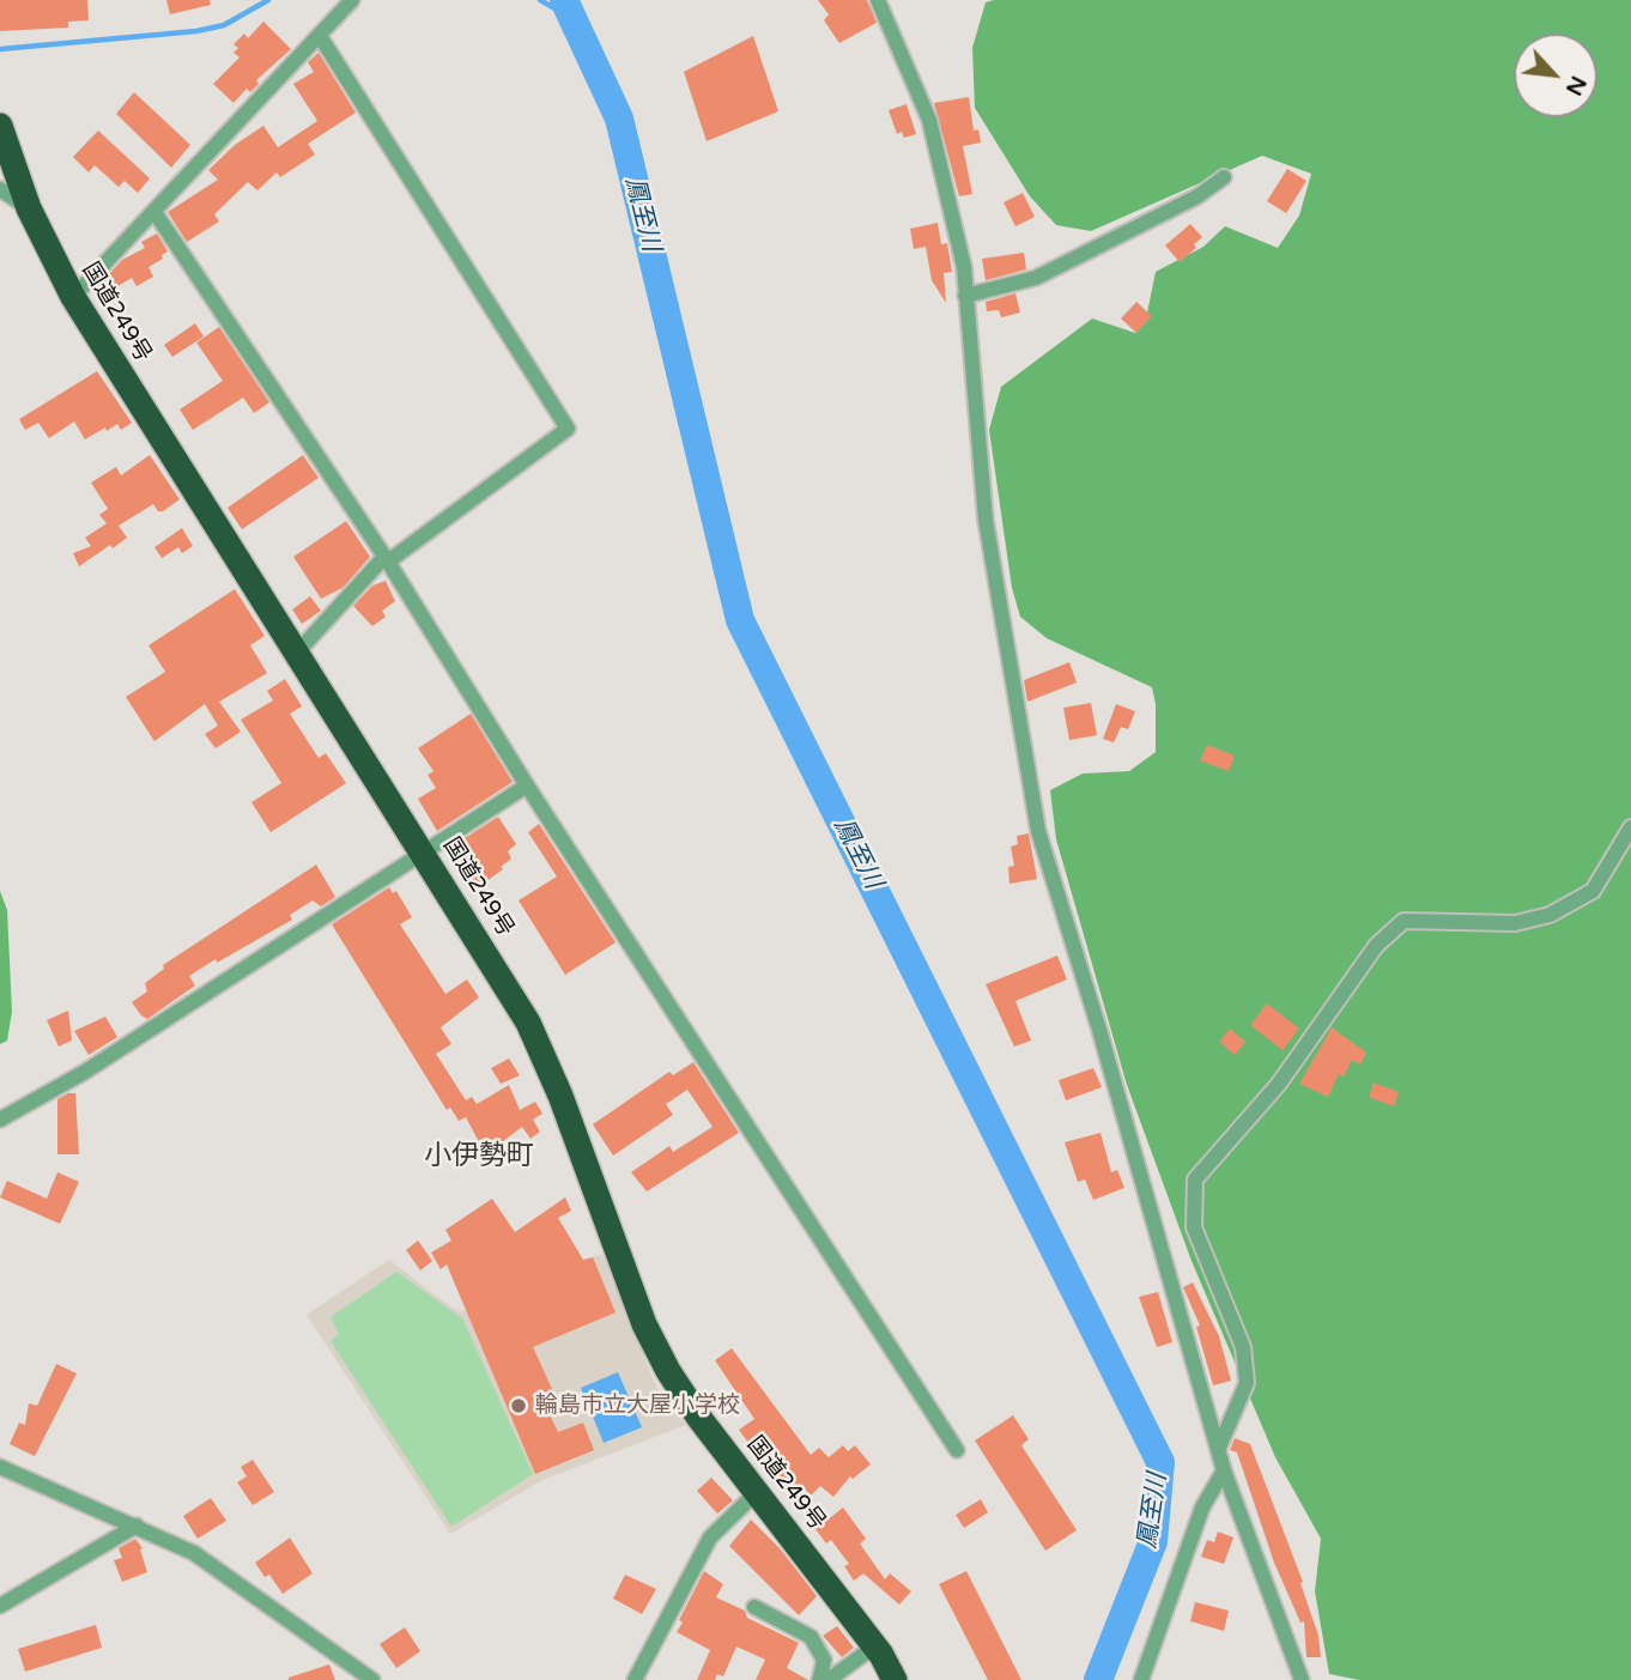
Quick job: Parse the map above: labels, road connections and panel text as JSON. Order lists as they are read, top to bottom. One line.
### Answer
{"streets":{"highway":["国道249号"]},"districts":["小伊勢町"],"water":["鳳至川"],"places":["輪島市立大屋小学校"],"north":"bottom right"}
